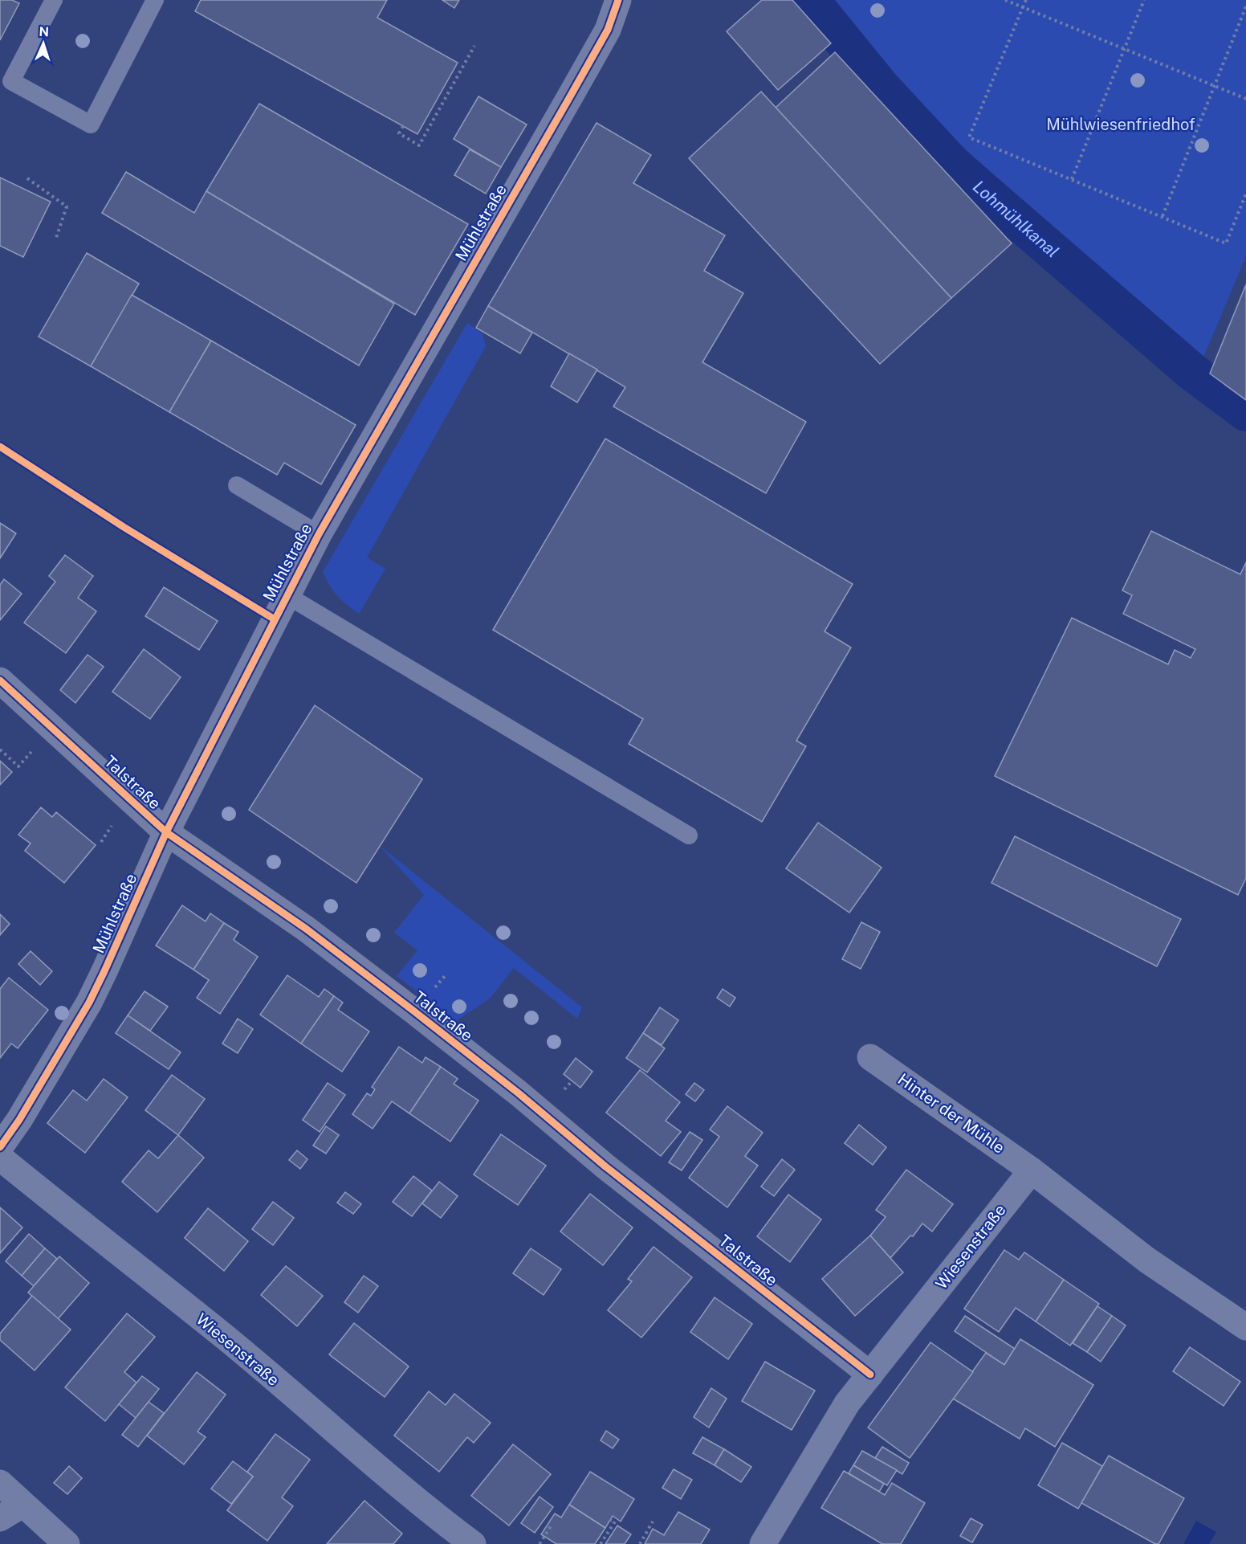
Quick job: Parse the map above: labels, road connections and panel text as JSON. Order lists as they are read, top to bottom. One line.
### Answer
{"streets":{"street":["Mühlstraße","Talstraße","Hinter der Mühle","Wiesenstraße"]},"crossings":[["Mühlstraße","Talstraße"],["Talstraße","Wiesenstraße"],["Hinter der Mühle","Wiesenstraße"]],"water":["Lohmühlkanal"],"parks":["Mühlwiesenfriedhof"],"north":"top"}
